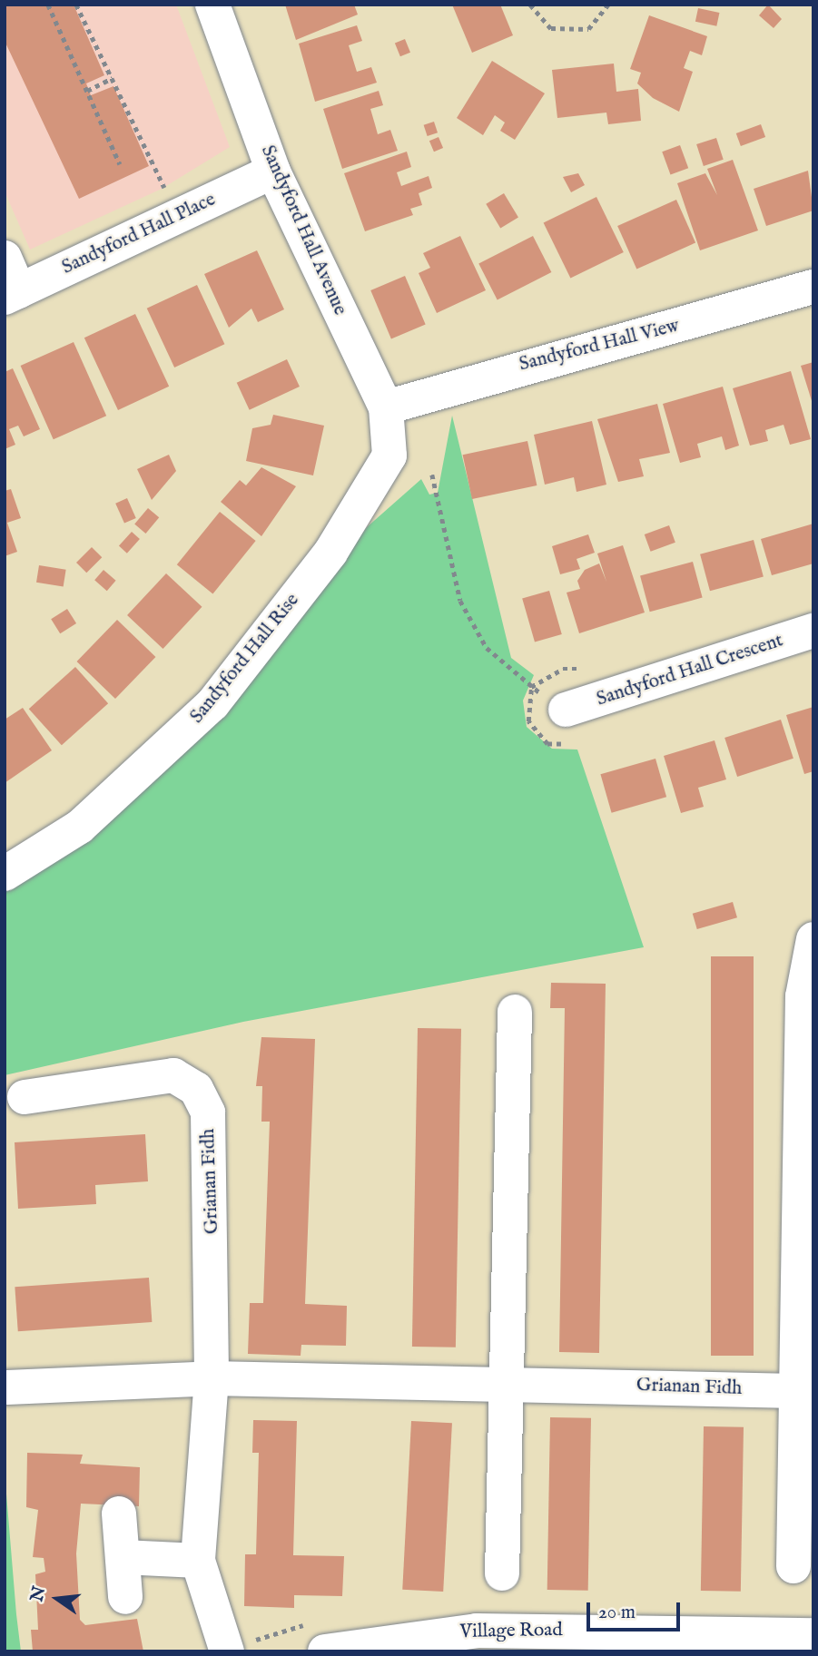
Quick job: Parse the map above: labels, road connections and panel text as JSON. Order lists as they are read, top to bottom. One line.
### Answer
{"streets":{"street":["Sandyford Hall Avenue","Sandyford Hall Place","Sandyford Hall View","Sandyford Hall Rise","Sandyford Hall Crescent","Grianan Fidh","Village Road"]},"crossings":[["Sandyford Hall Avenue","Sandyford Hall Place"],["Sandyford Hall Avenue","Sandyford Hall View"],["Sandyford Hall Avenue","Sandyford Hall Rise"]],"scale_bar":"20 m","north":"left"}
